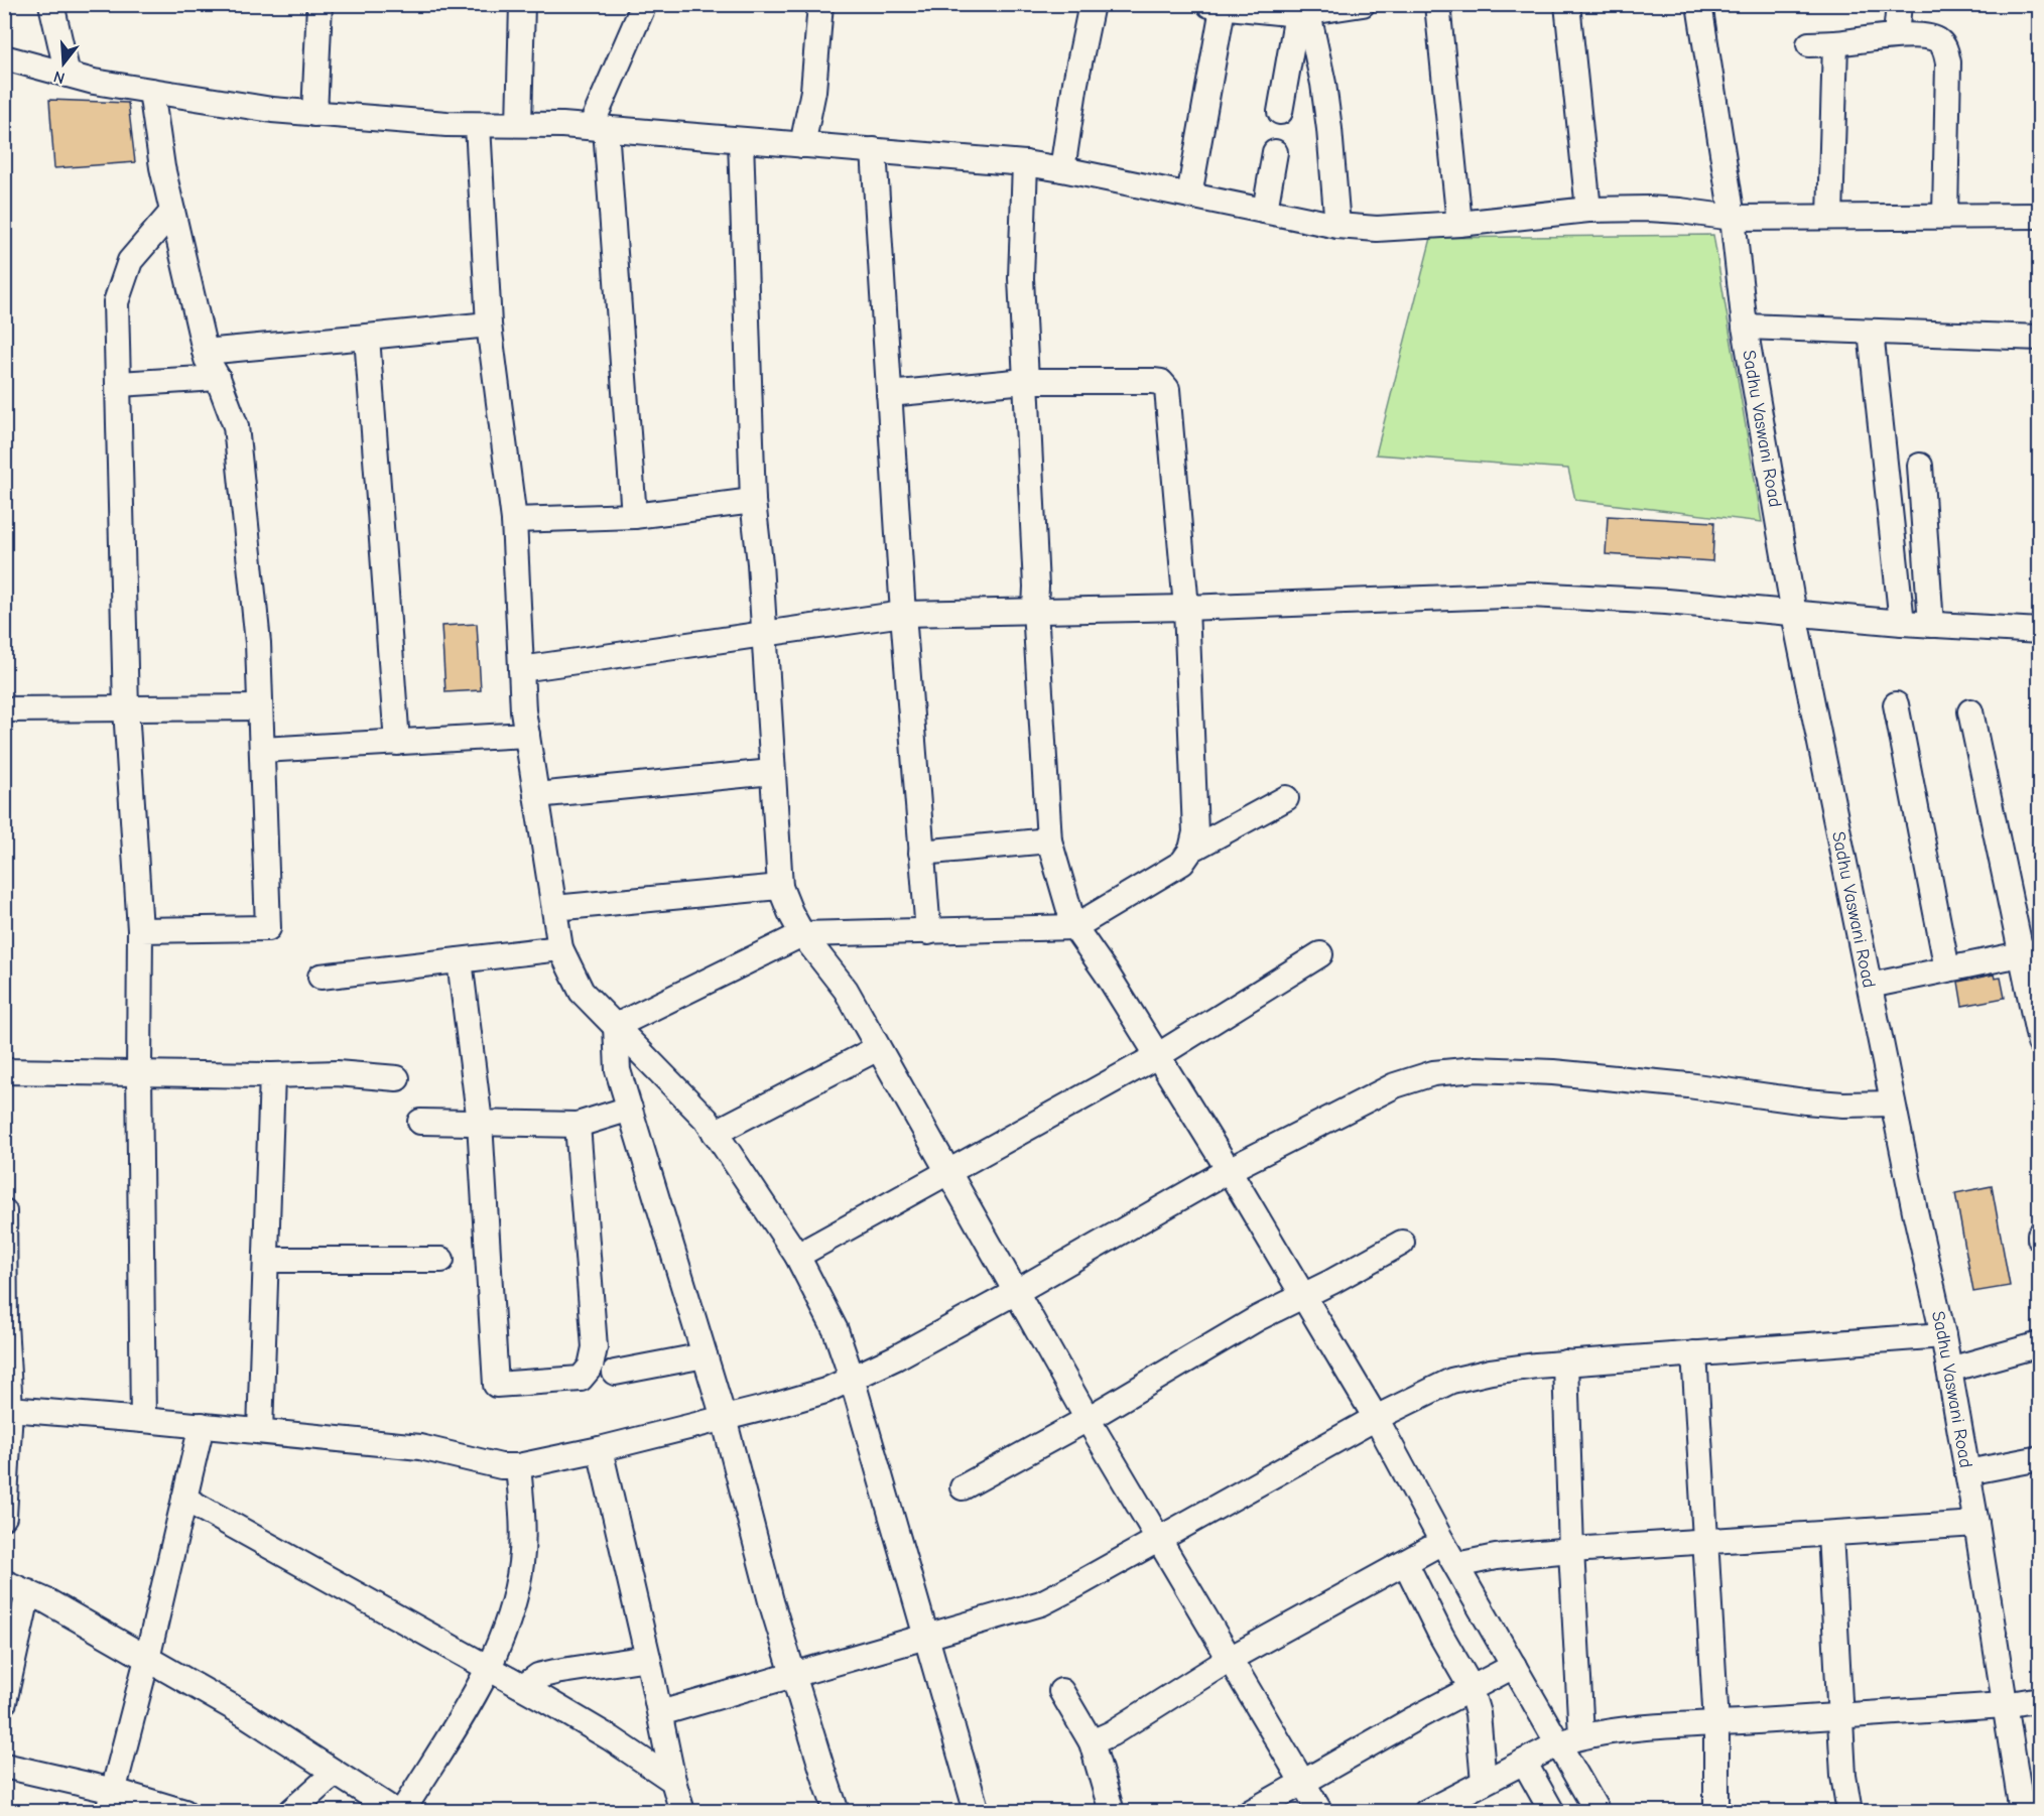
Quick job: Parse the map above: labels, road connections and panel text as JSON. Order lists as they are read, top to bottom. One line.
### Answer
{"streets":{"street":["Sadhu Vaswani Road"]},"north":"bottom"}
